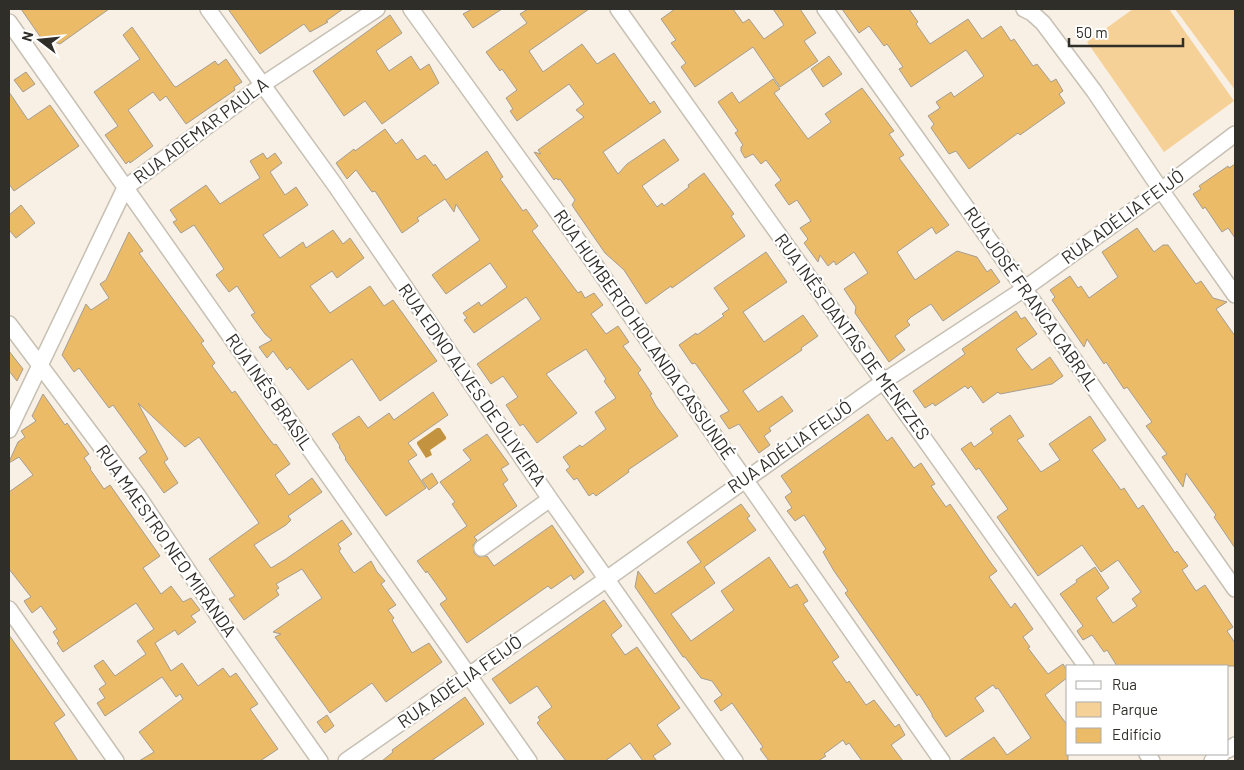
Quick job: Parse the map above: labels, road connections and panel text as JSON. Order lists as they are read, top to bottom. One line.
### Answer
{"streets":{"street":["RUA ADEMAR PAULA","RUA ADÉLIA FEIJÓ","RUA JOSÉ FRANCA CABRAL","RUA HUMBERTO HOLANDA CASSUNDÉ","RUA INÊS DANTAS DE MENEZES","RUA EDNO ALVES DE OLIVEIRA","RUA INÊS BRASIL","RUA MAESTRO NEO MIRANDA"]},"crossings":[["RUA ADEMAR PAULA","RUA EDNO ALVES DE OLIVEIRA"],["RUA ADEMAR PAULA","RUA INÊS BRASIL"],["RUA ADEMAR PAULA","RUA MAESTRO NEO MIRANDA"],["RUA ADÉLIA FEIJÓ","RUA JOSÉ FRANCA CABRAL"],["RUA ADÉLIA FEIJÓ","RUA HUMBERTO HOLANDA CASSUNDÉ"],["RUA ADÉLIA FEIJÓ","RUA INÊS DANTAS DE MENEZES"],["RUA ADÉLIA FEIJÓ","RUA EDNO ALVES DE OLIVEIRA"],["RUA ADÉLIA FEIJÓ","RUA INÊS BRASIL"]],"legend":["Rua","Parque","Edifício"],"scale_bar":"50 m","north":"left"}
